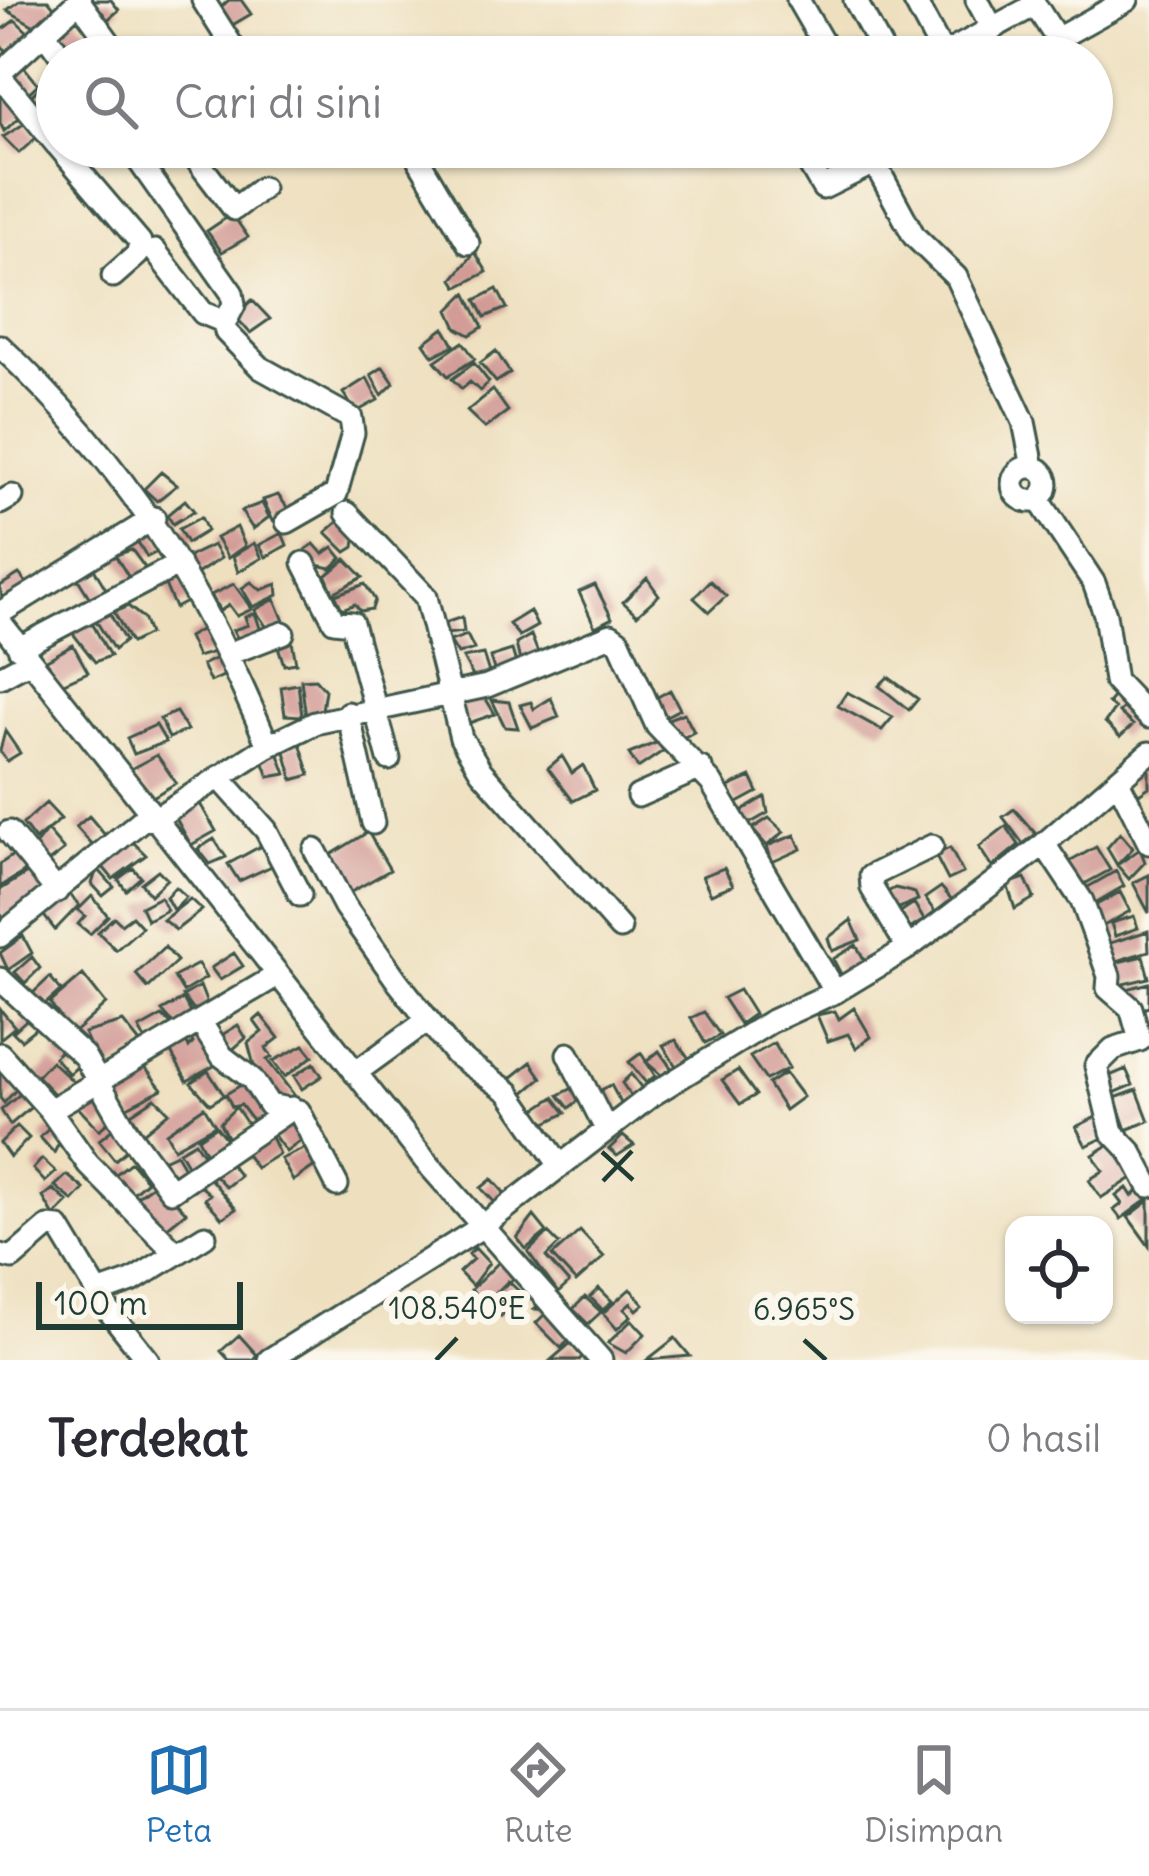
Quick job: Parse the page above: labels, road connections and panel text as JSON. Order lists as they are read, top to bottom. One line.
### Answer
{"scale_bar":"100 m","page":{"search":"Cari di sini","scale":"100 m","heading":["Terdekat","0 hasil"],"nav":["Peta","Rute","Disimpan"]},"coordinates":["108.540°E","6.965°S"]}
